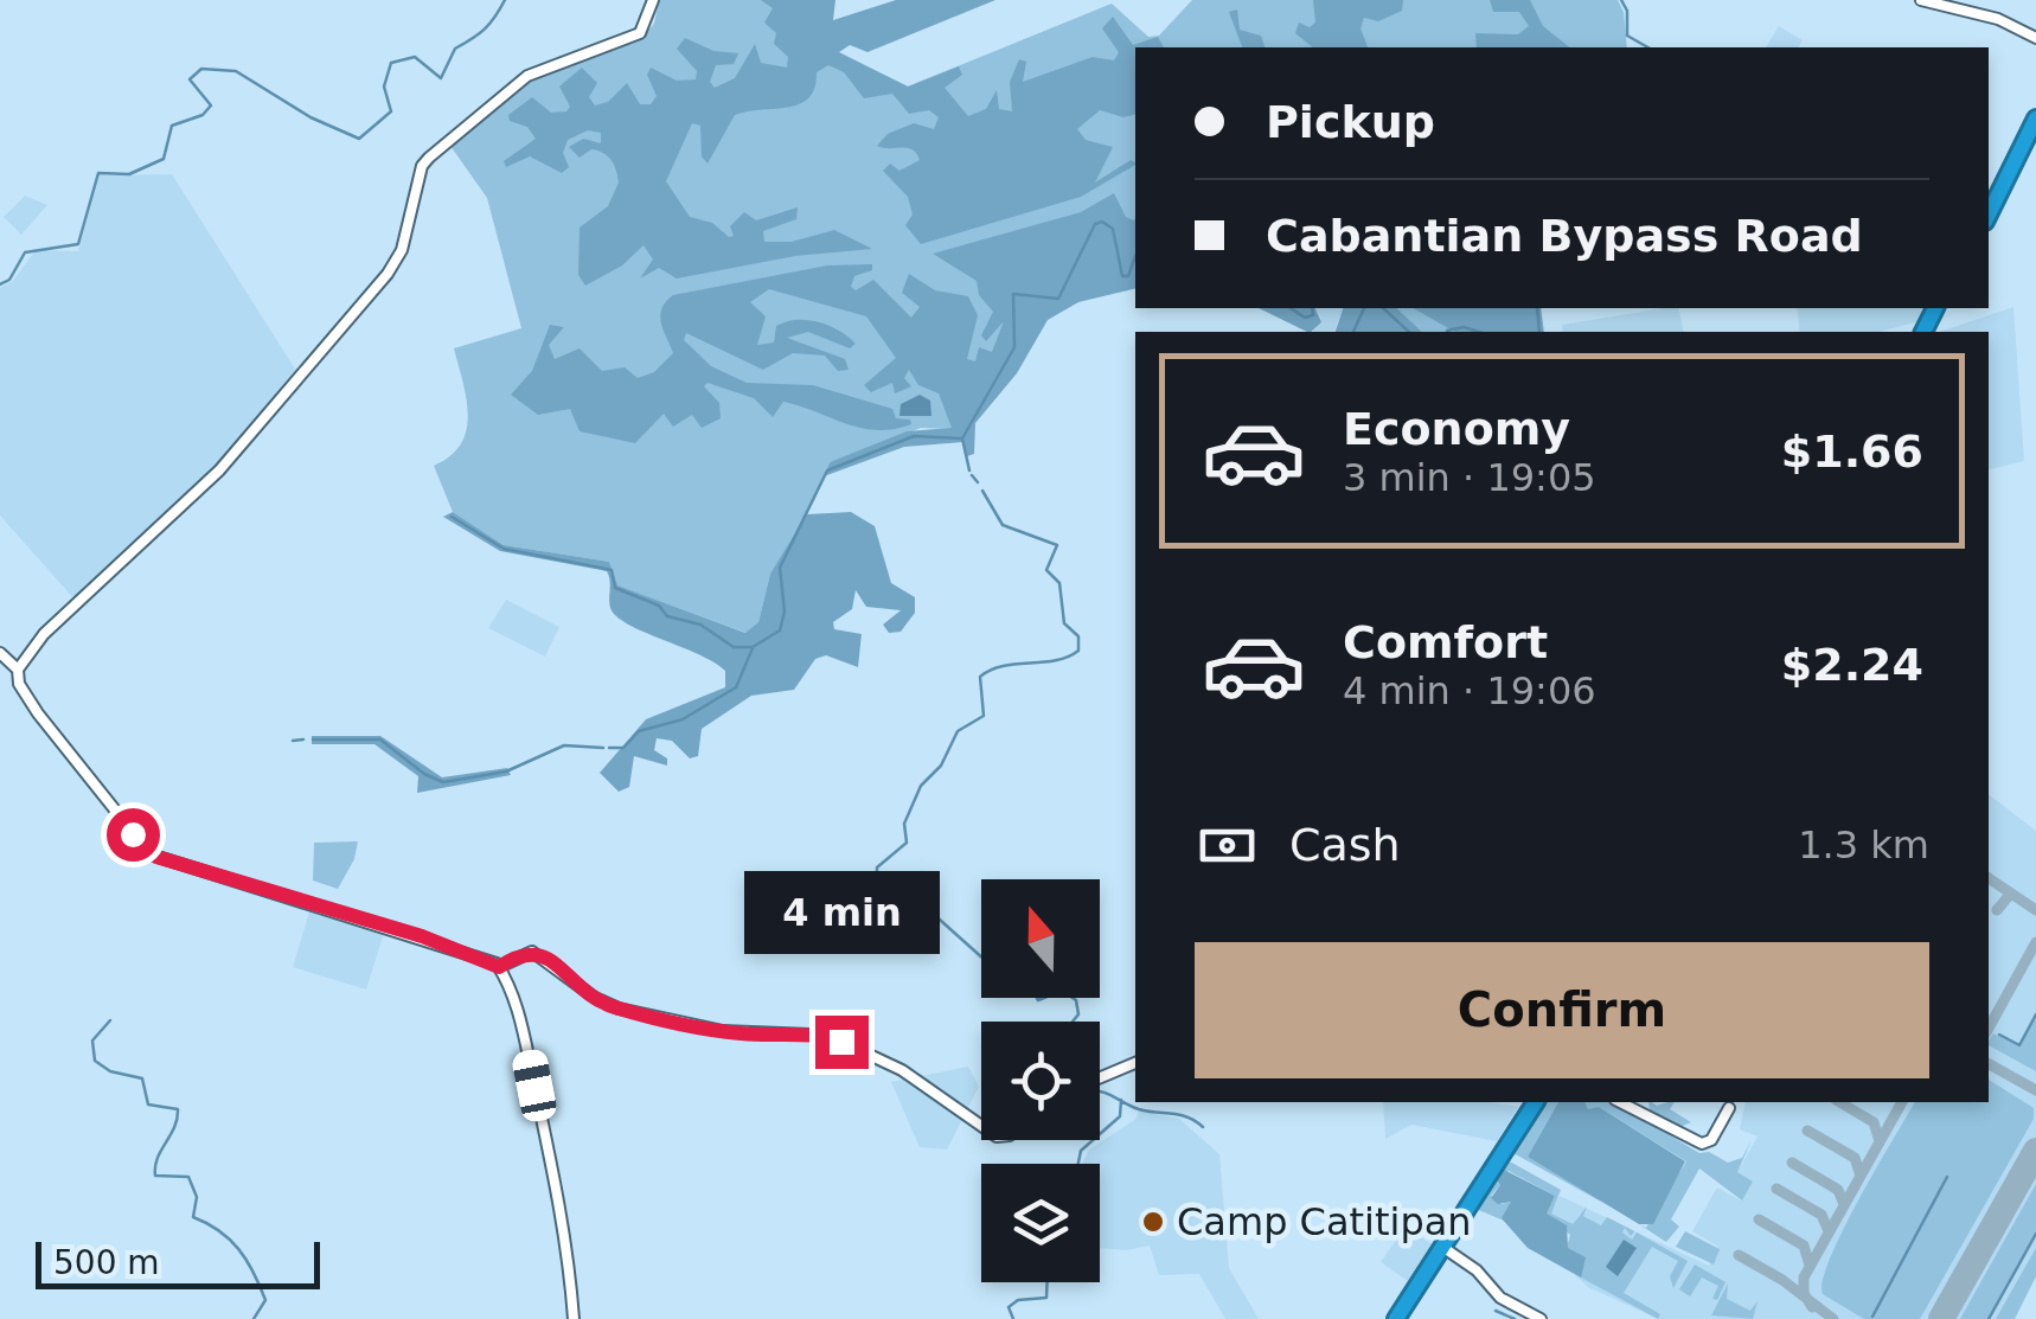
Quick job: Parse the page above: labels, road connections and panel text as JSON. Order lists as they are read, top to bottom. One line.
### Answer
{"places":["Camp Catitipan"],"scale_bar":"500 m","north":"top","page":{"banner":["Pickup","Cabantian Bypass Road"],"list":[{"name":"Economy","note":"3 min · 19:05","value":"$1.66"},{"name":"Comfort","note":"4 min · 19:06","value":"$2.24"}],"pay":["Cash","1.3 km"],"bubble":"4 min","buttons":"Confirm","scale":"500 m"}}
